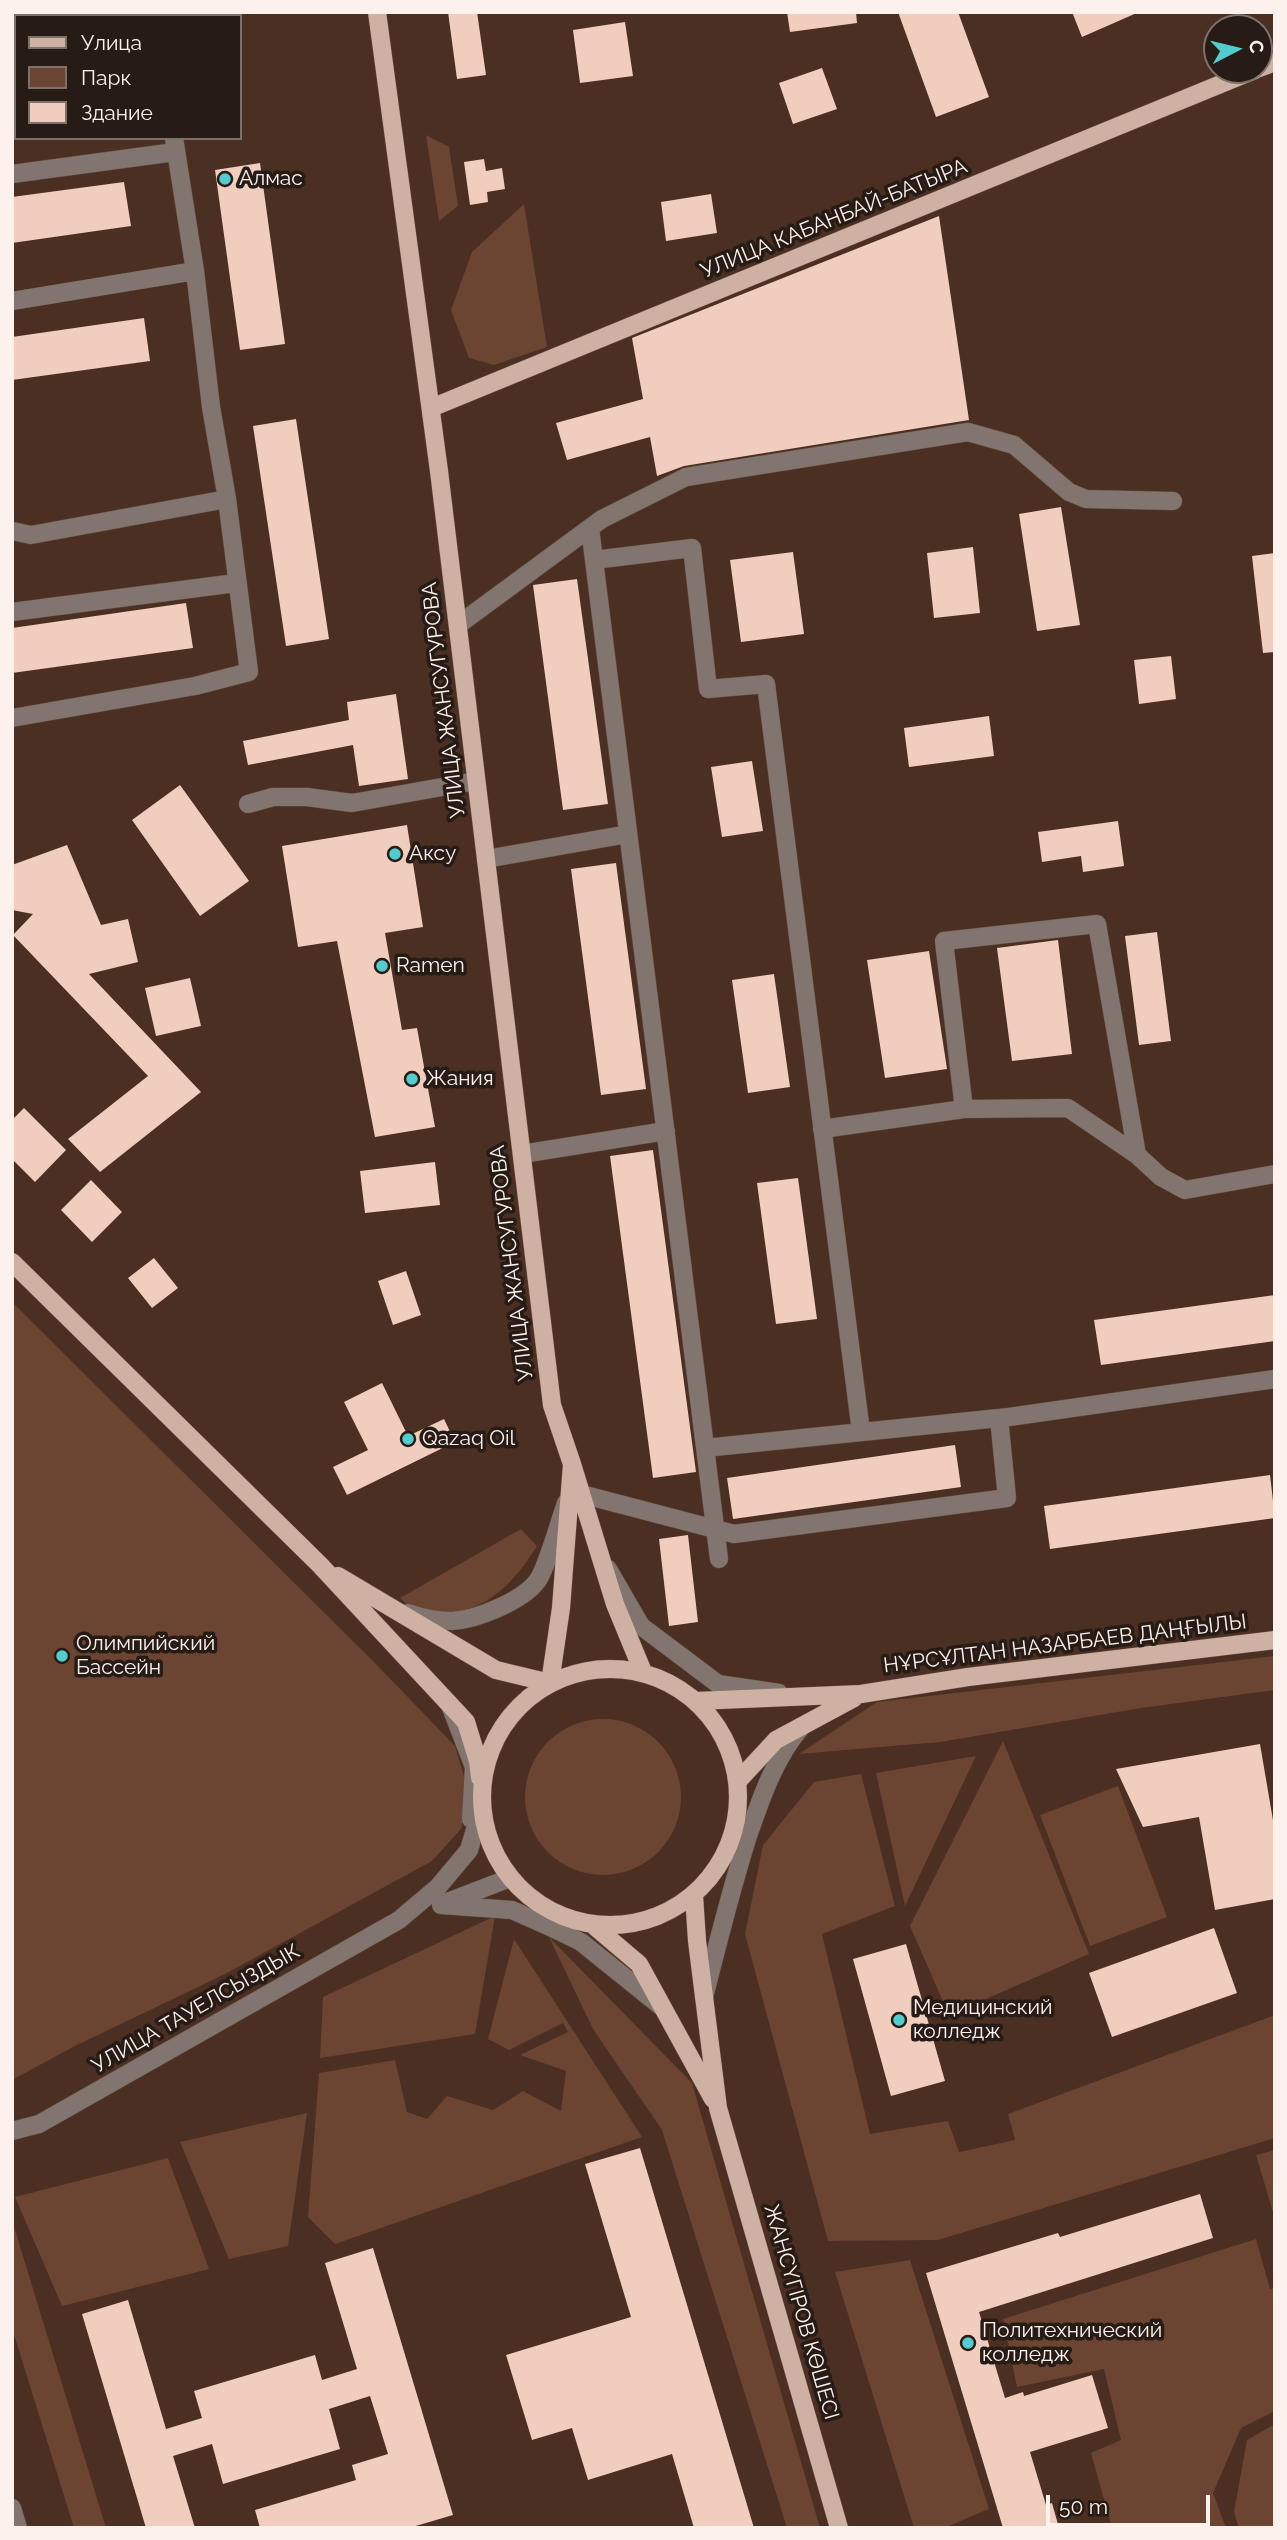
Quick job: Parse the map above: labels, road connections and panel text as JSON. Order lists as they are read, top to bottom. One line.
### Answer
{"streets":{"main road":["УЛИЦА КАБАНБАЙ-БАТЫРА","УЛИЦА ЖАНСУГУРОВА","НҰРСҰЛТАН НАЗАРБАЕВ ДАҢҒЫЛЫ","ЖАНСҮГІРОВ КӨШЕСІ"],"street":["УЛИЦА ТАУЕЛСЫЗДЫК"]},"crossings":[["УЛИЦА КАБАНБАЙ-БАТЫРА","УЛИЦА ЖАНСУГУРОВА"]],"places":["Алмас","Аксу","Ramen","Жания","Qazaq Oil","Олимпийский Бассейн","Медицинский колледж","Политехнический колледж"],"legend":["Улица","Парк","Здание"],"scale_bar":"50 m","north":"right"}
